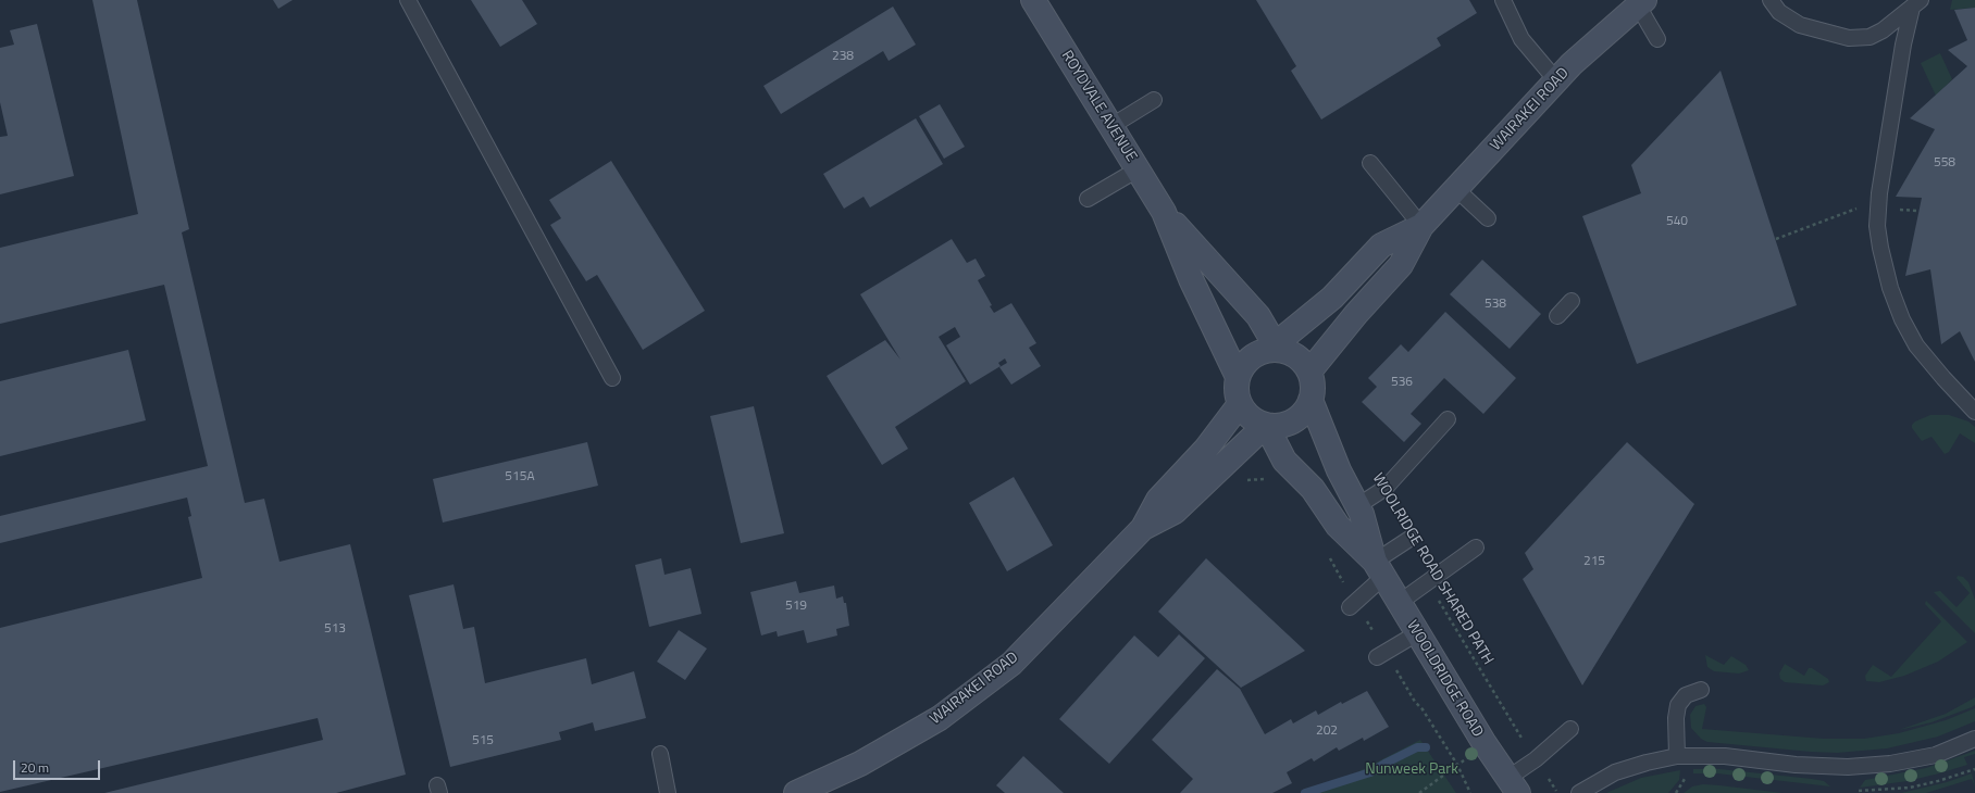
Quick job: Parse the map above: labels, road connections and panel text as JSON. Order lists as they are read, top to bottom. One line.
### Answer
{"streets":{"street":["ROYDVALE AVENUE","WAIRAKEI ROAD","WOOLDRIDGE ROAD"],"path":["WOOLRIDGE ROAD SHARED PATH"]},"crossings":[["ROYDVALE AVENUE","WAIRAKEI ROAD"],["ROYDVALE AVENUE","WOOLDRIDGE ROAD"],["WAIRAKEI ROAD","WOOLDRIDGE ROAD"]],"parks":["Nunweek Park"],"house_numbers":["238","558","540","538","536","515A","215","519","513","202","515"],"scale_bar":"20 m"}
